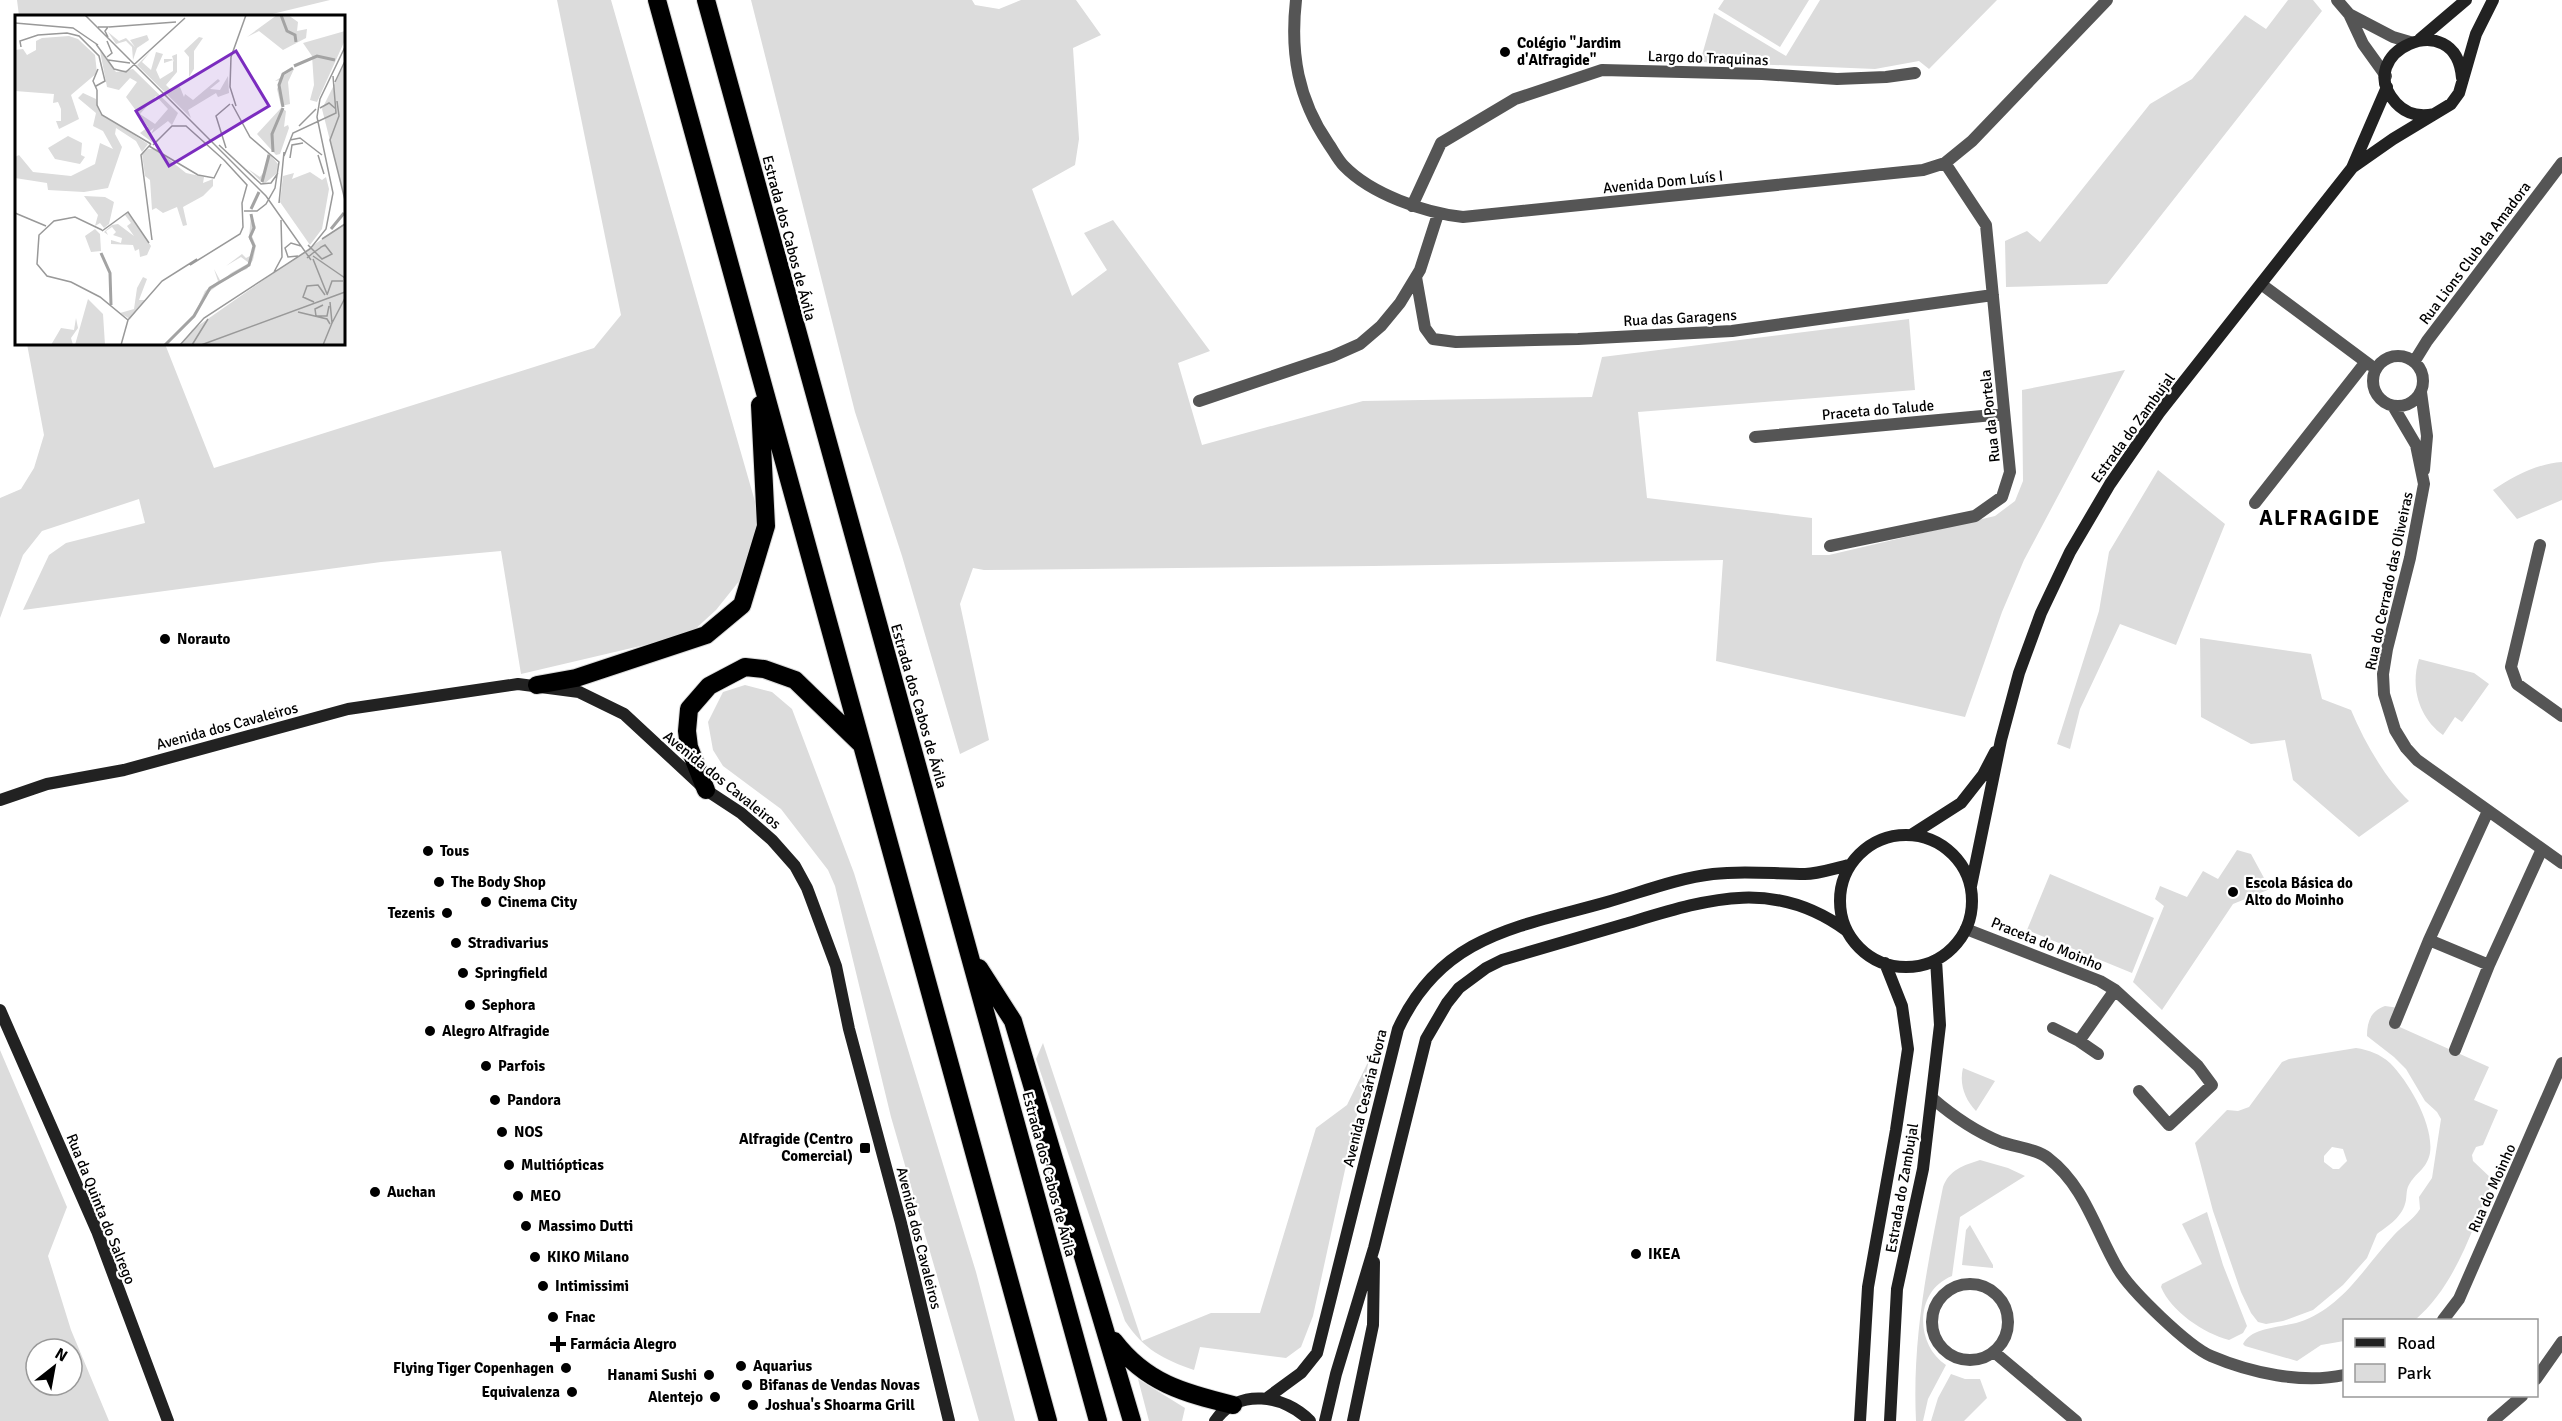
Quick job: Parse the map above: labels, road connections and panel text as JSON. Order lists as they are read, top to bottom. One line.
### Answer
{"streets":{"highway":["Estrada dos Cabos de Ávila"],"street":["Largo do Traquinas","Avenida Dom Luís I","Rua Lions Club da Amadora","Rua das Garagens","Praceta do Talude","Rua da Portela","Estrada do Zambujal","Rua do Cerrado das Oliveiras","Avenida dos Cavaleiros","Praceta do Moinho","Avenida Cesária Évora","Rua do Moinho","Rua da Quinta do Salrego"]},"crossings":[["Largo do Traquinas","Avenida Dom Luís I"],["Avenida Dom Luís I","Rua das Garagens"],["Avenida Dom Luís I","Rua da Portela"],["Rua Lions Club da Amadora","Rua do Cerrado das Oliveiras"],["Rua das Garagens","Rua da Portela"],["Praceta do Talude","Rua da Portela"],["Estrada do Zambujal","Praceta do Moinho"],["Estrada do Zambujal","Avenida Cesária Évora"],["Praceta do Moinho","Avenida Cesária Évora"]],"districts":["ALFRAGIDE"],"places":{"other":["Colégio \"Jardim d'Alfragide\"","Norauto","Tous","The Body Shop","Escola Básica do Alto do Moinho","Cinema City","Tezenis","Stradivarius","Springfield","Sephora","Alegro Alfragide","Parfois","Pandora","NOS","Multiópticas","Auchan","MEO","Massimo Dutti","IKEA","KIKO Milano","Intimissimi","Fnac","Aquarius","Flying Tiger Copenhagen","Hanami Sushi","Bifanas de Vendas Novas","Equivalenza","Alentejo","Joshua's Shoarma Grill"],"transit":["Alfragide (Centro Comercial)"],"health":["Farmácia Alegro"]},"legend":["Road","Park"],"north":"top right"}
